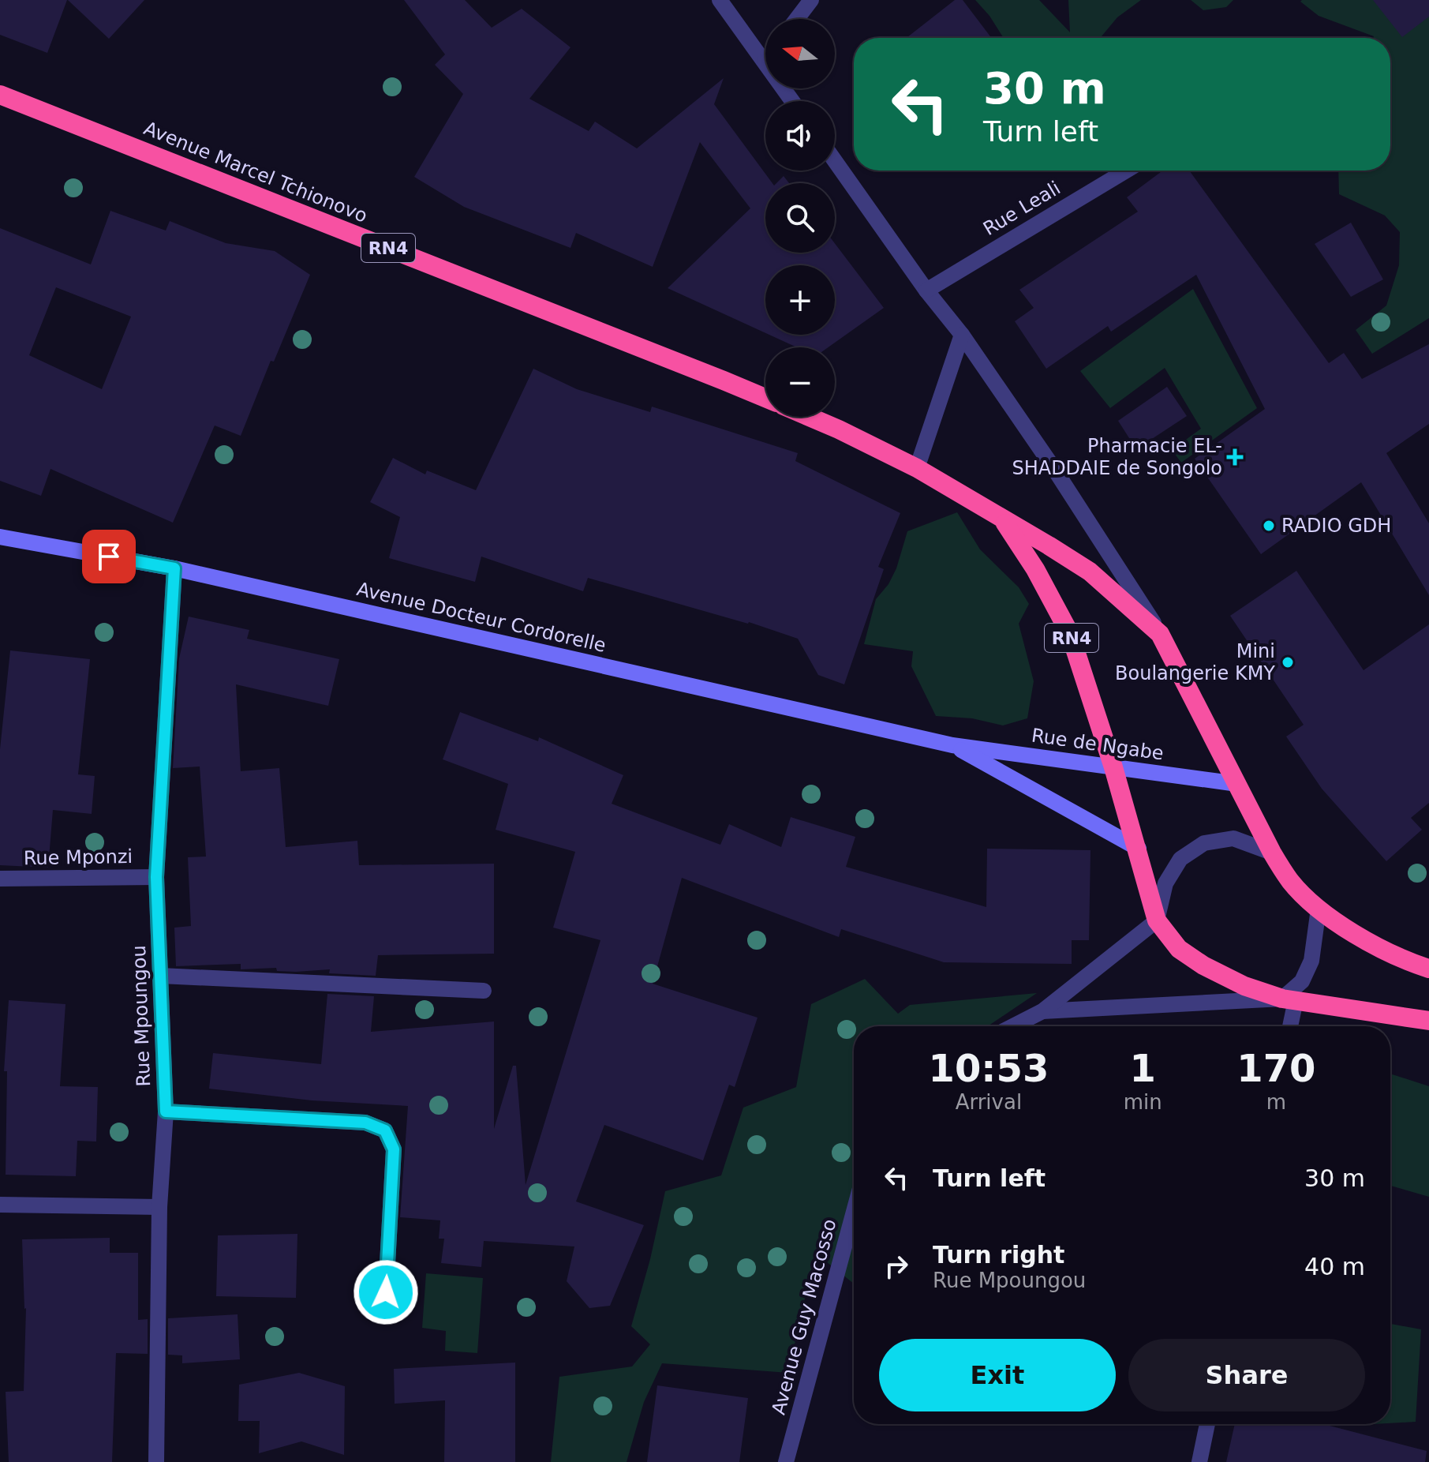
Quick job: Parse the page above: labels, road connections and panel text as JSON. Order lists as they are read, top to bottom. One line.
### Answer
{"streets":{"highway":["Avenue Marcel Tchionovo","RN4"],"street":["Rue Leali","Avenue Docteur Cordorelle","Rue de Ngabe","Rue Mponzi","Rue Mpoungou","Avenue Guy Macosso"]},"crossings":[["RN4","Rue de Ngabe"],["Avenue Docteur Cordorelle","Rue de Ngabe"],["Avenue Docteur Cordorelle","Rue Mpoungou"],["Rue Mponzi","Rue Mpoungou"]],"places":{"health":["Pharmacie EL- SHADDAIE de Songolo"],"other":["RADIO GDH","Mini Boulangerie KMY"]},"north":"left","page":{"map_buttons":["+","−"],"turn":["30 m","Turn left"],"eta":["10:53","Arrival","1","min","170","m"],"list":[{"name":"Turn left","value":"30 m"},{"name":"Turn right","note":"Rue Mpoungou","value":"40 m"}],"buttons":["Exit","Share"]}}
